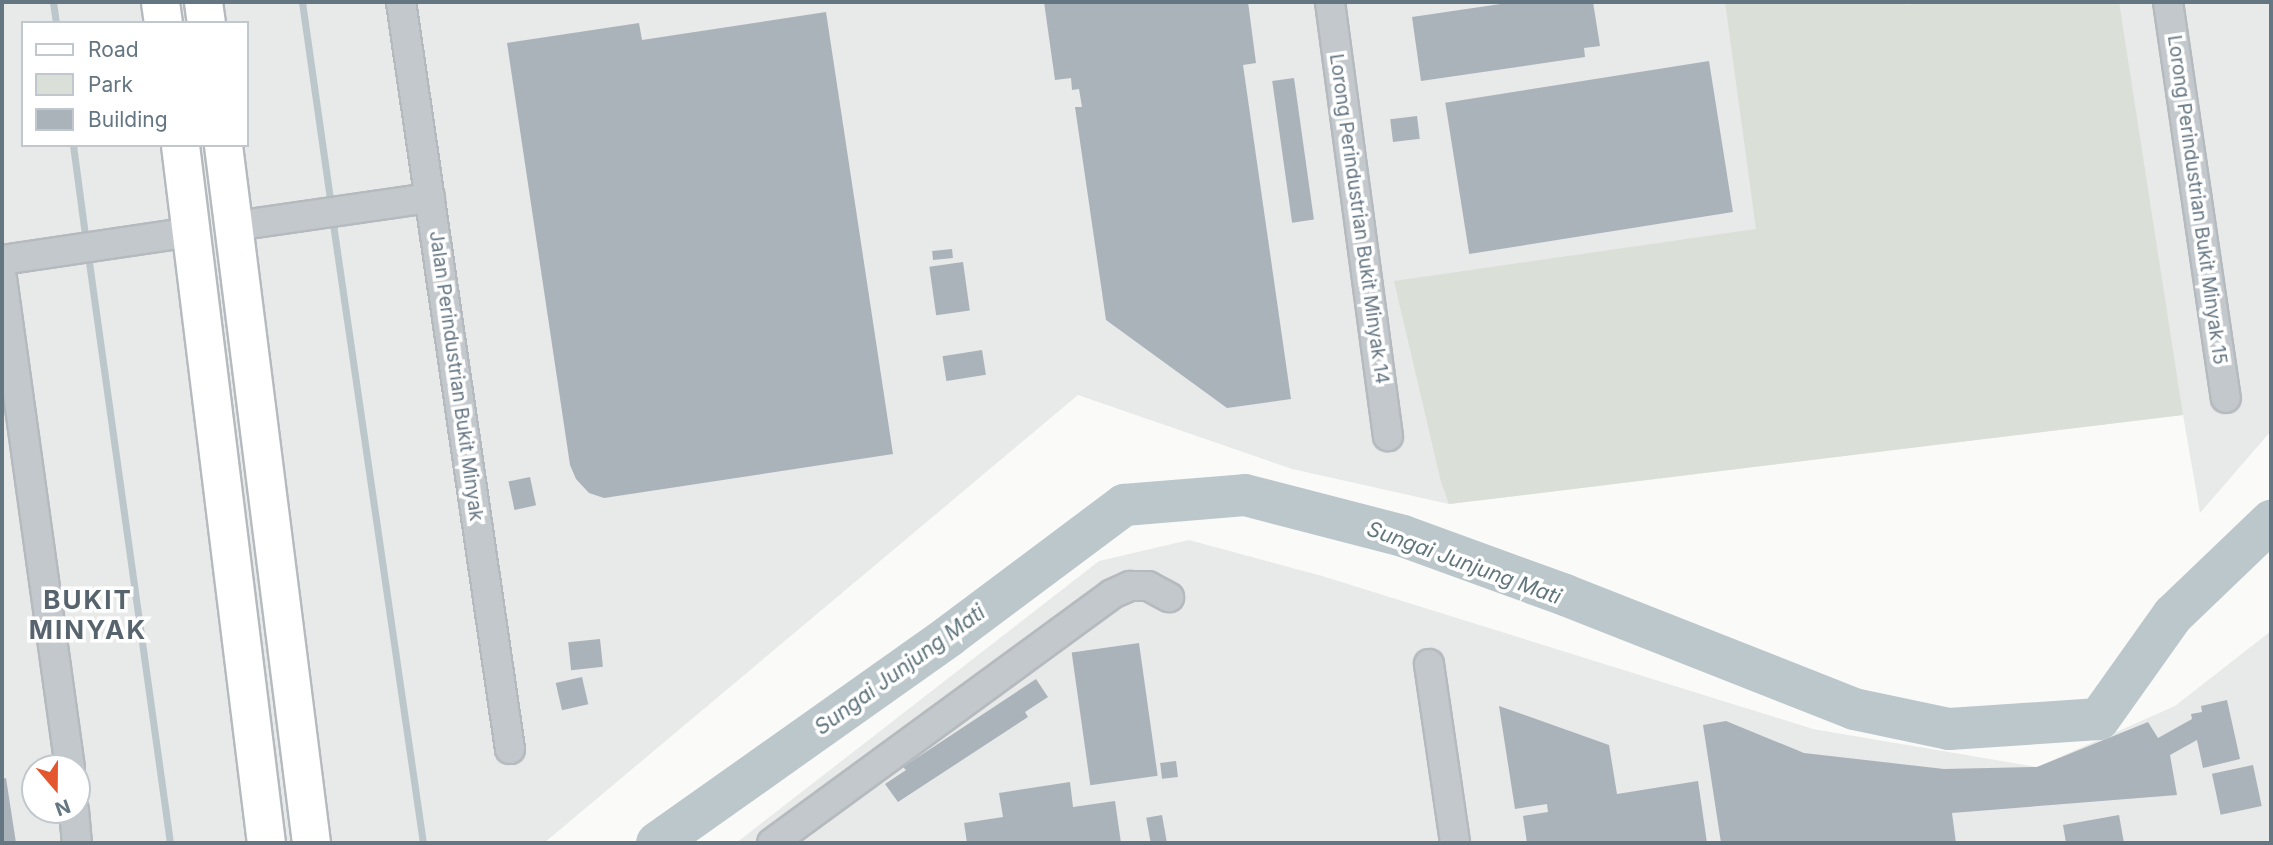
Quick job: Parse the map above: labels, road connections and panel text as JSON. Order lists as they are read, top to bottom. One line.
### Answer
{"streets":{"street":["Lorong Perindustrian Bukit Minyak 15","Lorong Perindustrian Bukit Minyak 14","Jalan Perindustrian Bukit Minyak"]},"districts":["BUKIT MINYAK"],"water":["Sungai Junjung Mati"],"legend":["Road","Park","Building"],"north":"bottom"}
